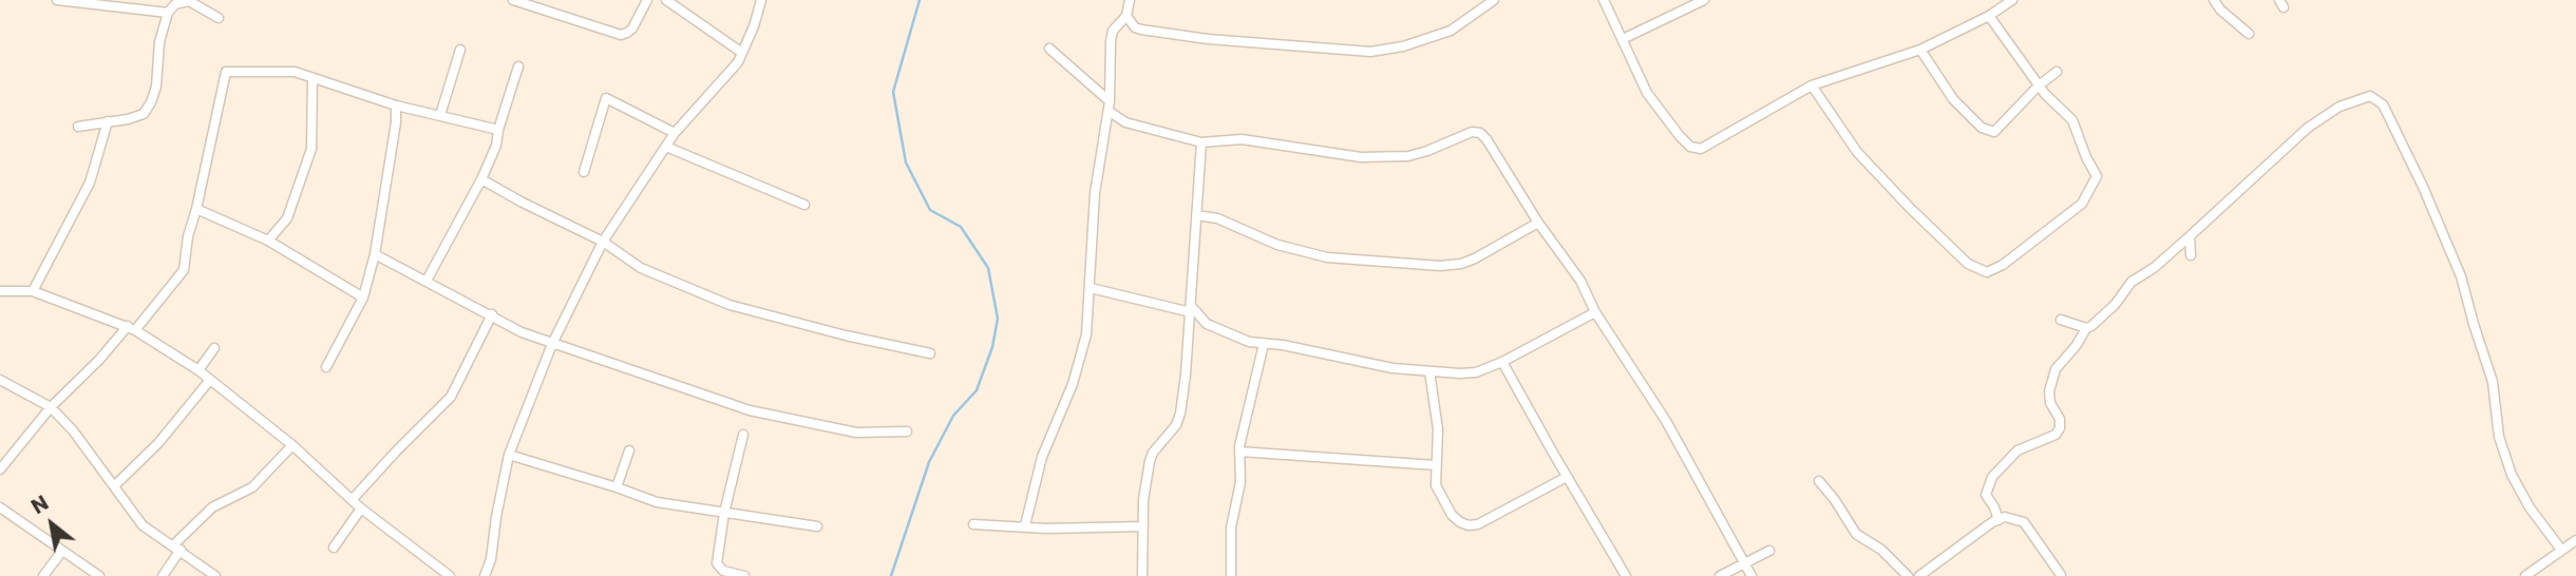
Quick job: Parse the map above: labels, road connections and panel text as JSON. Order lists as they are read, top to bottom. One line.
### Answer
{"north":"top left"}
